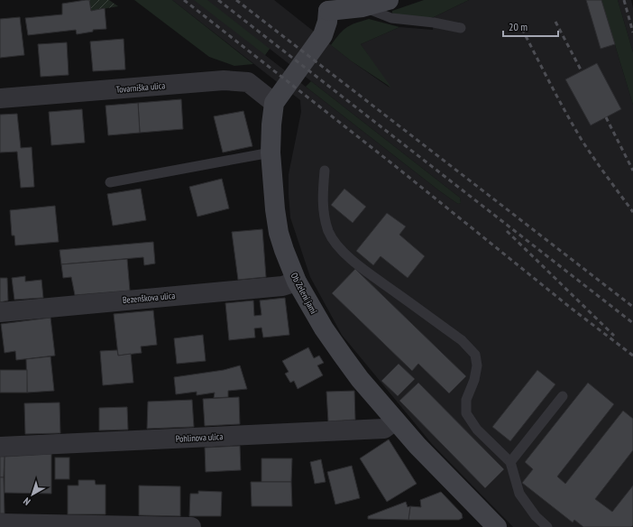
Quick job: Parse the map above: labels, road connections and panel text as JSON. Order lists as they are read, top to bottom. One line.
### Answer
{"streets":{"street":["Tovarniška ulica","Ob Zeleni jami","Bezenškova ulica","Pohlinova ulica"]},"crossings":[["Tovarniška ulica","Ob Zeleni jami"],["Ob Zeleni jami","Bezenškova ulica"],["Ob Zeleni jami","Pohlinova ulica"]],"scale_bar":"20 m","north":"bottom left"}
